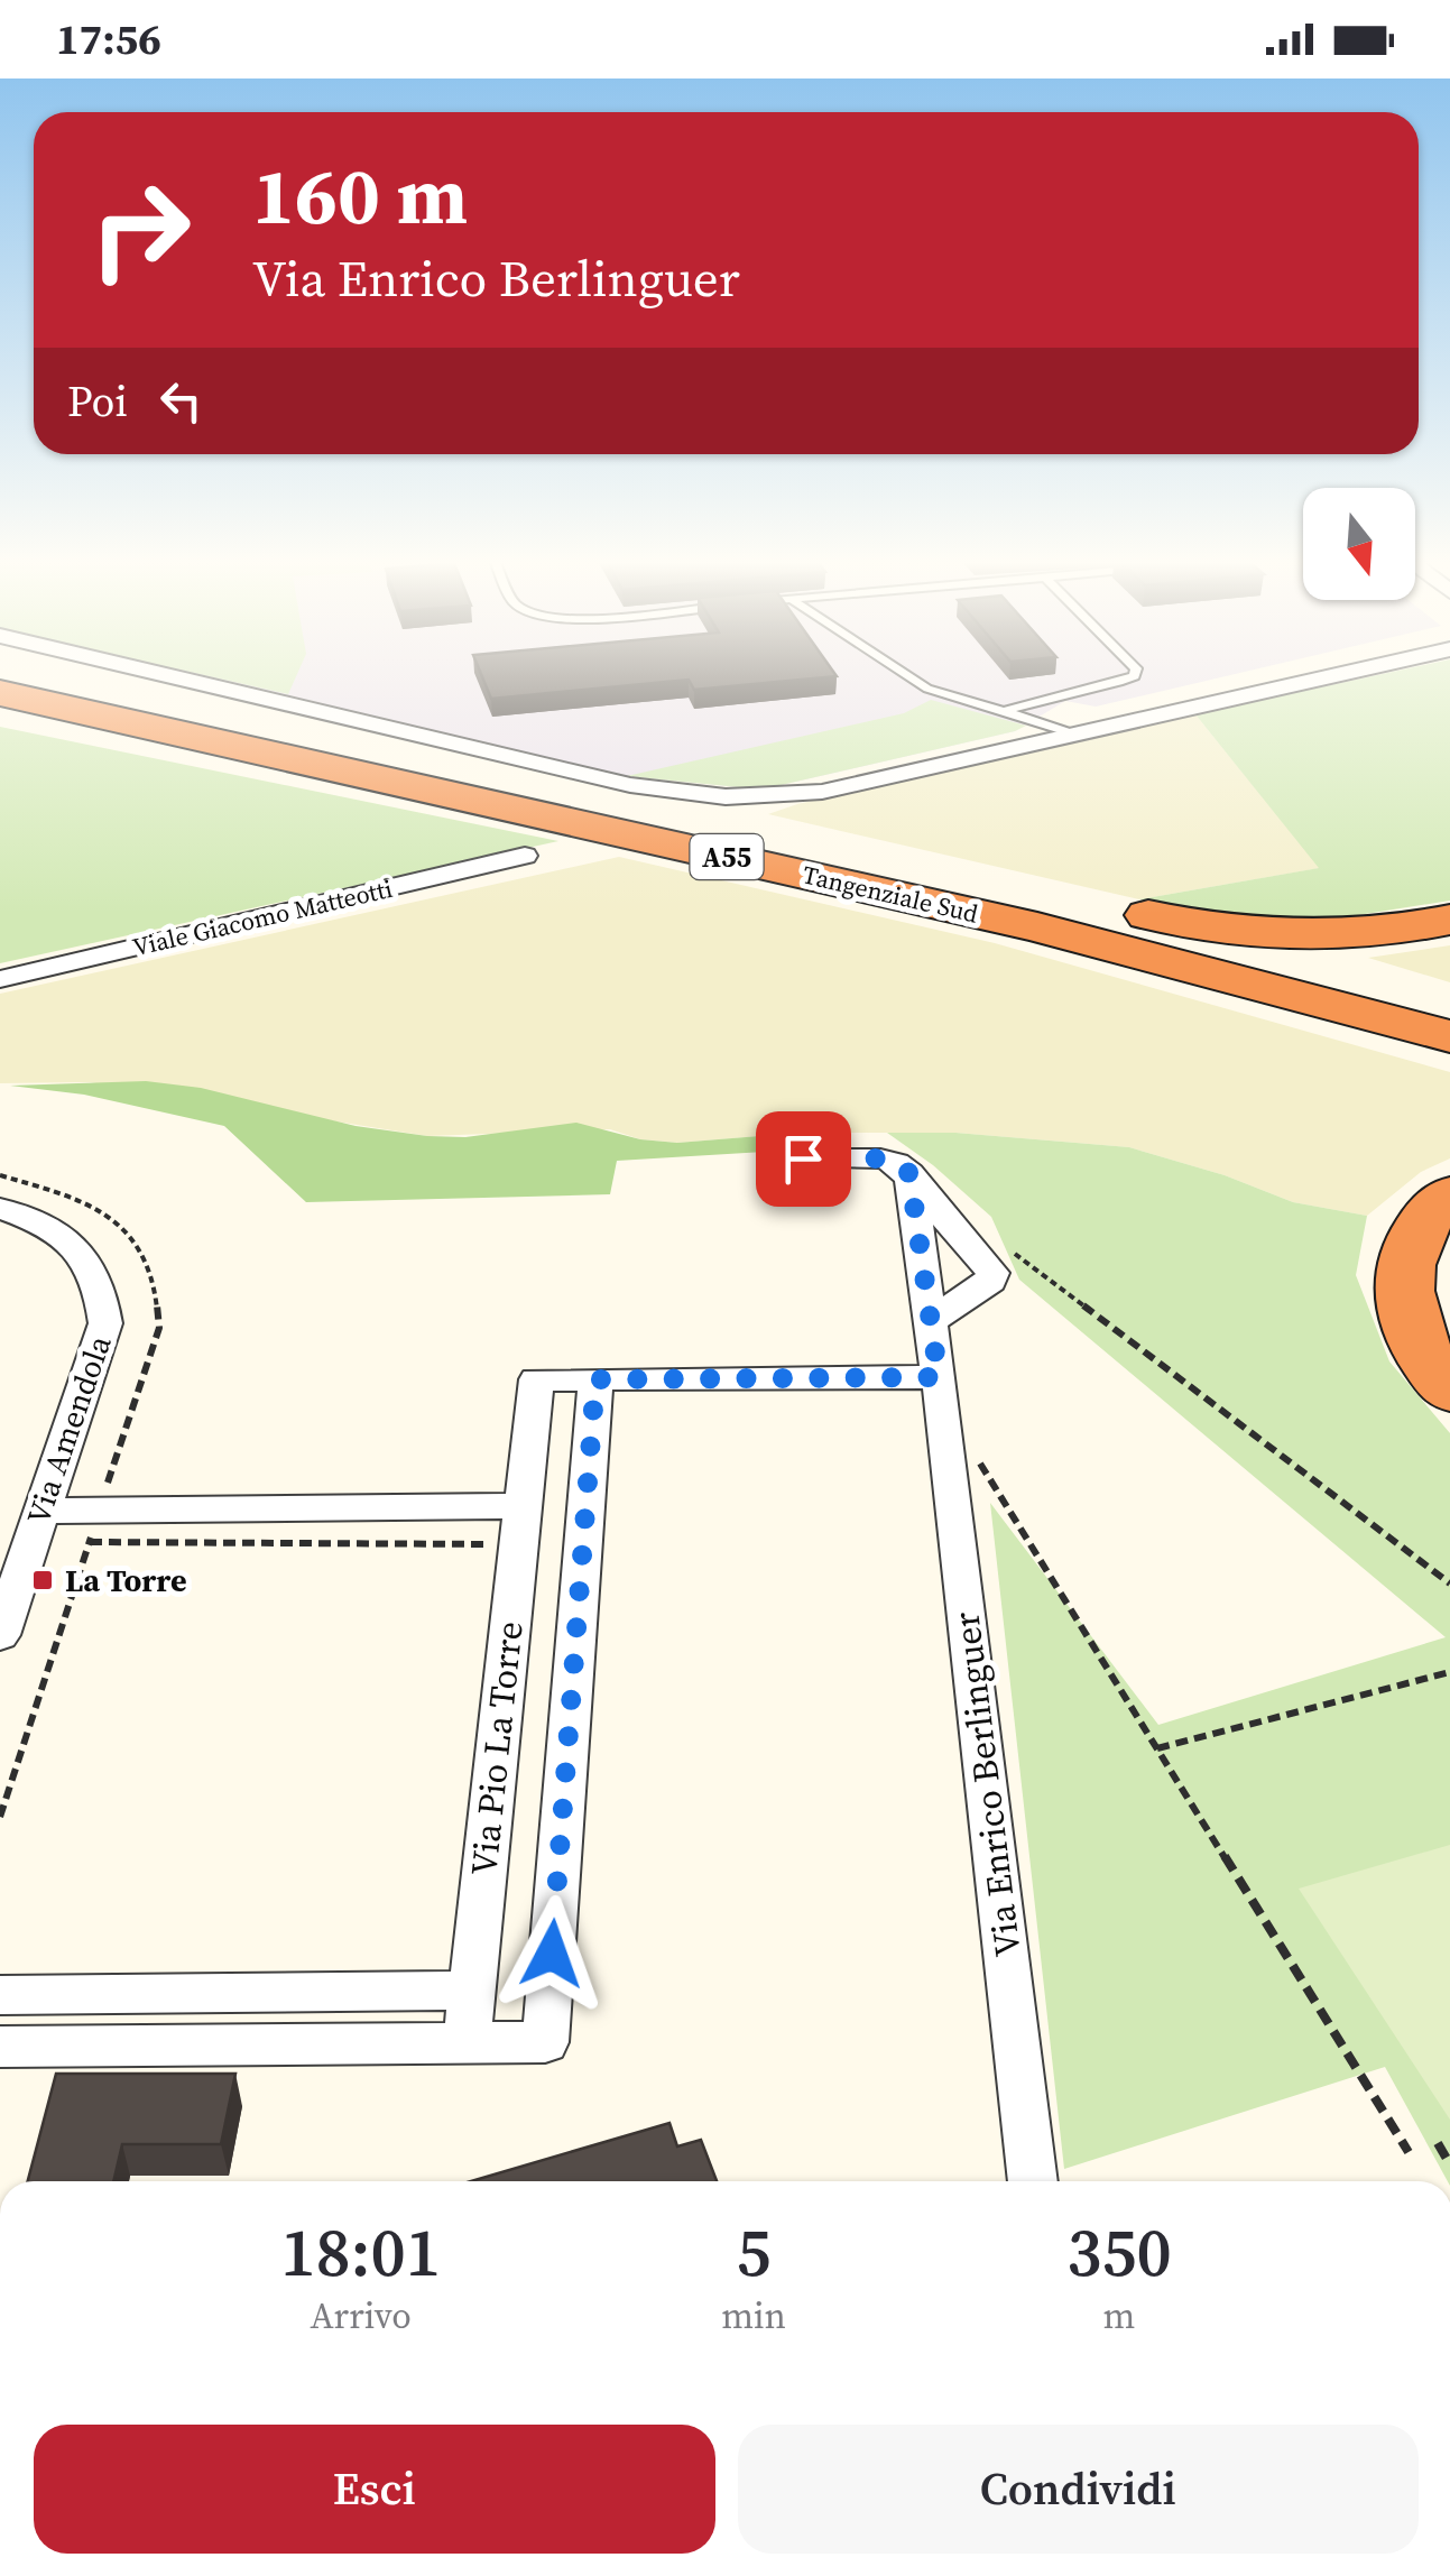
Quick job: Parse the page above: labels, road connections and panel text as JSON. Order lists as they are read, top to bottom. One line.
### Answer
{"streets":{"highway":["A55","Tangenziale Sud"],"street":["Viale Giacomo Matteotti","Via Amendola","Via Pio La Torre","Via Enrico Berlinguer"]},"places":{"transit":["La Torre"]},"north":"bottom","page":{"status":"17:56","turn":["160 m","Via Enrico Berlinguer"],"then":"Poi","eta":["18:01","Arrivo","5","min","350","m"],"buttons":["Esci","Condividi"]}}
